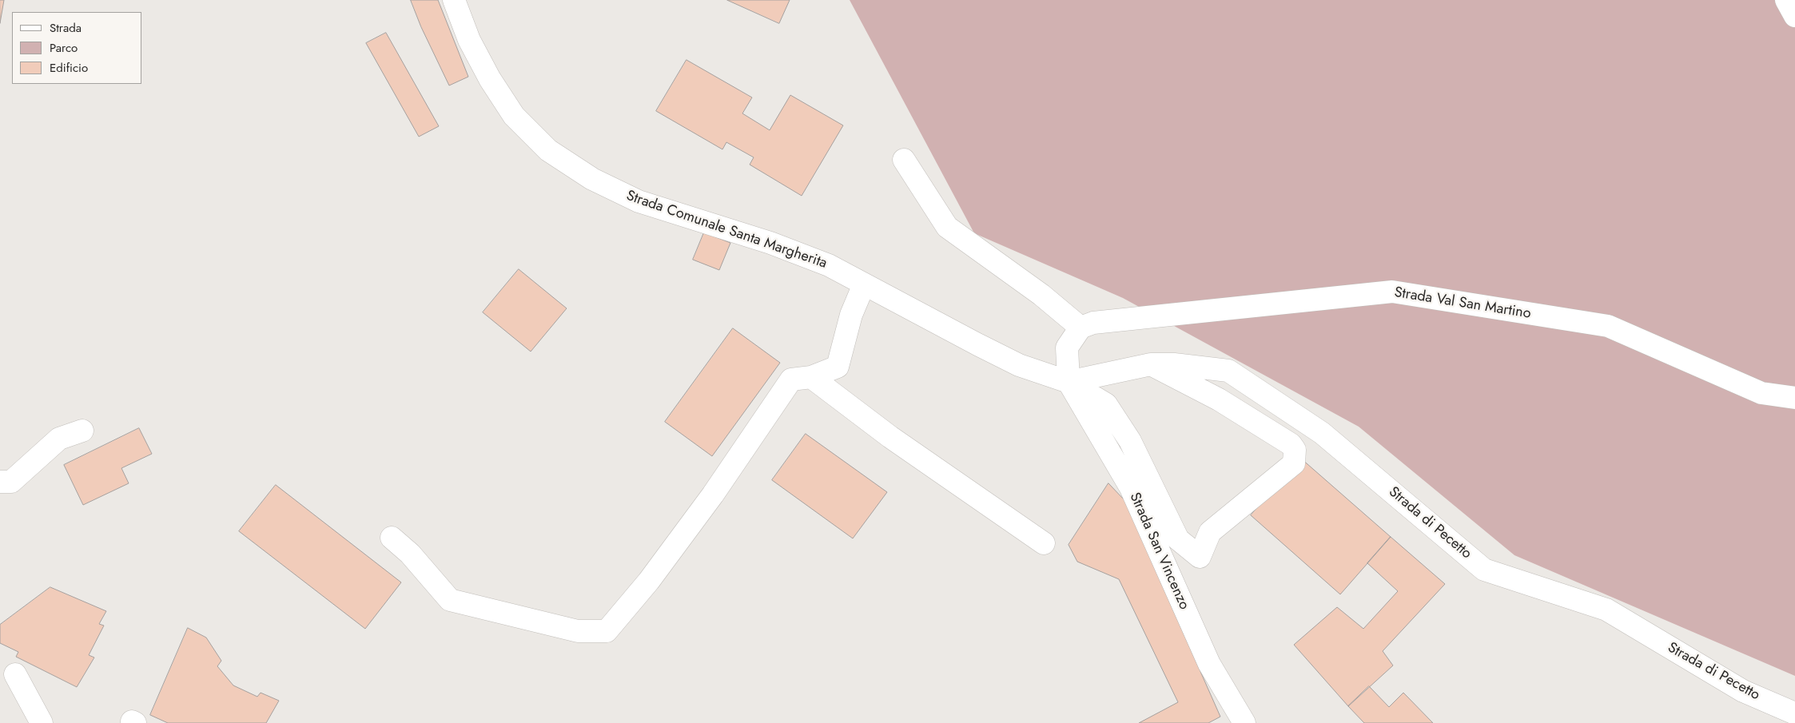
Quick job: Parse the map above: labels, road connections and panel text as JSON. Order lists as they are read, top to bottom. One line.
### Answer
{"streets":{"street":["Strada Comunale Santa Margherita","Strada Val San Martino","Strada di Pecetto","Strada San Vincenzo"]},"crossings":[["Strada Comunale Santa Margherita","Strada di Pecetto"],["Strada Comunale Santa Margherita","Strada San Vincenzo"],["Strada di Pecetto","Strada San Vincenzo"]],"legend":["Strada","Parco","Edificio"]}
